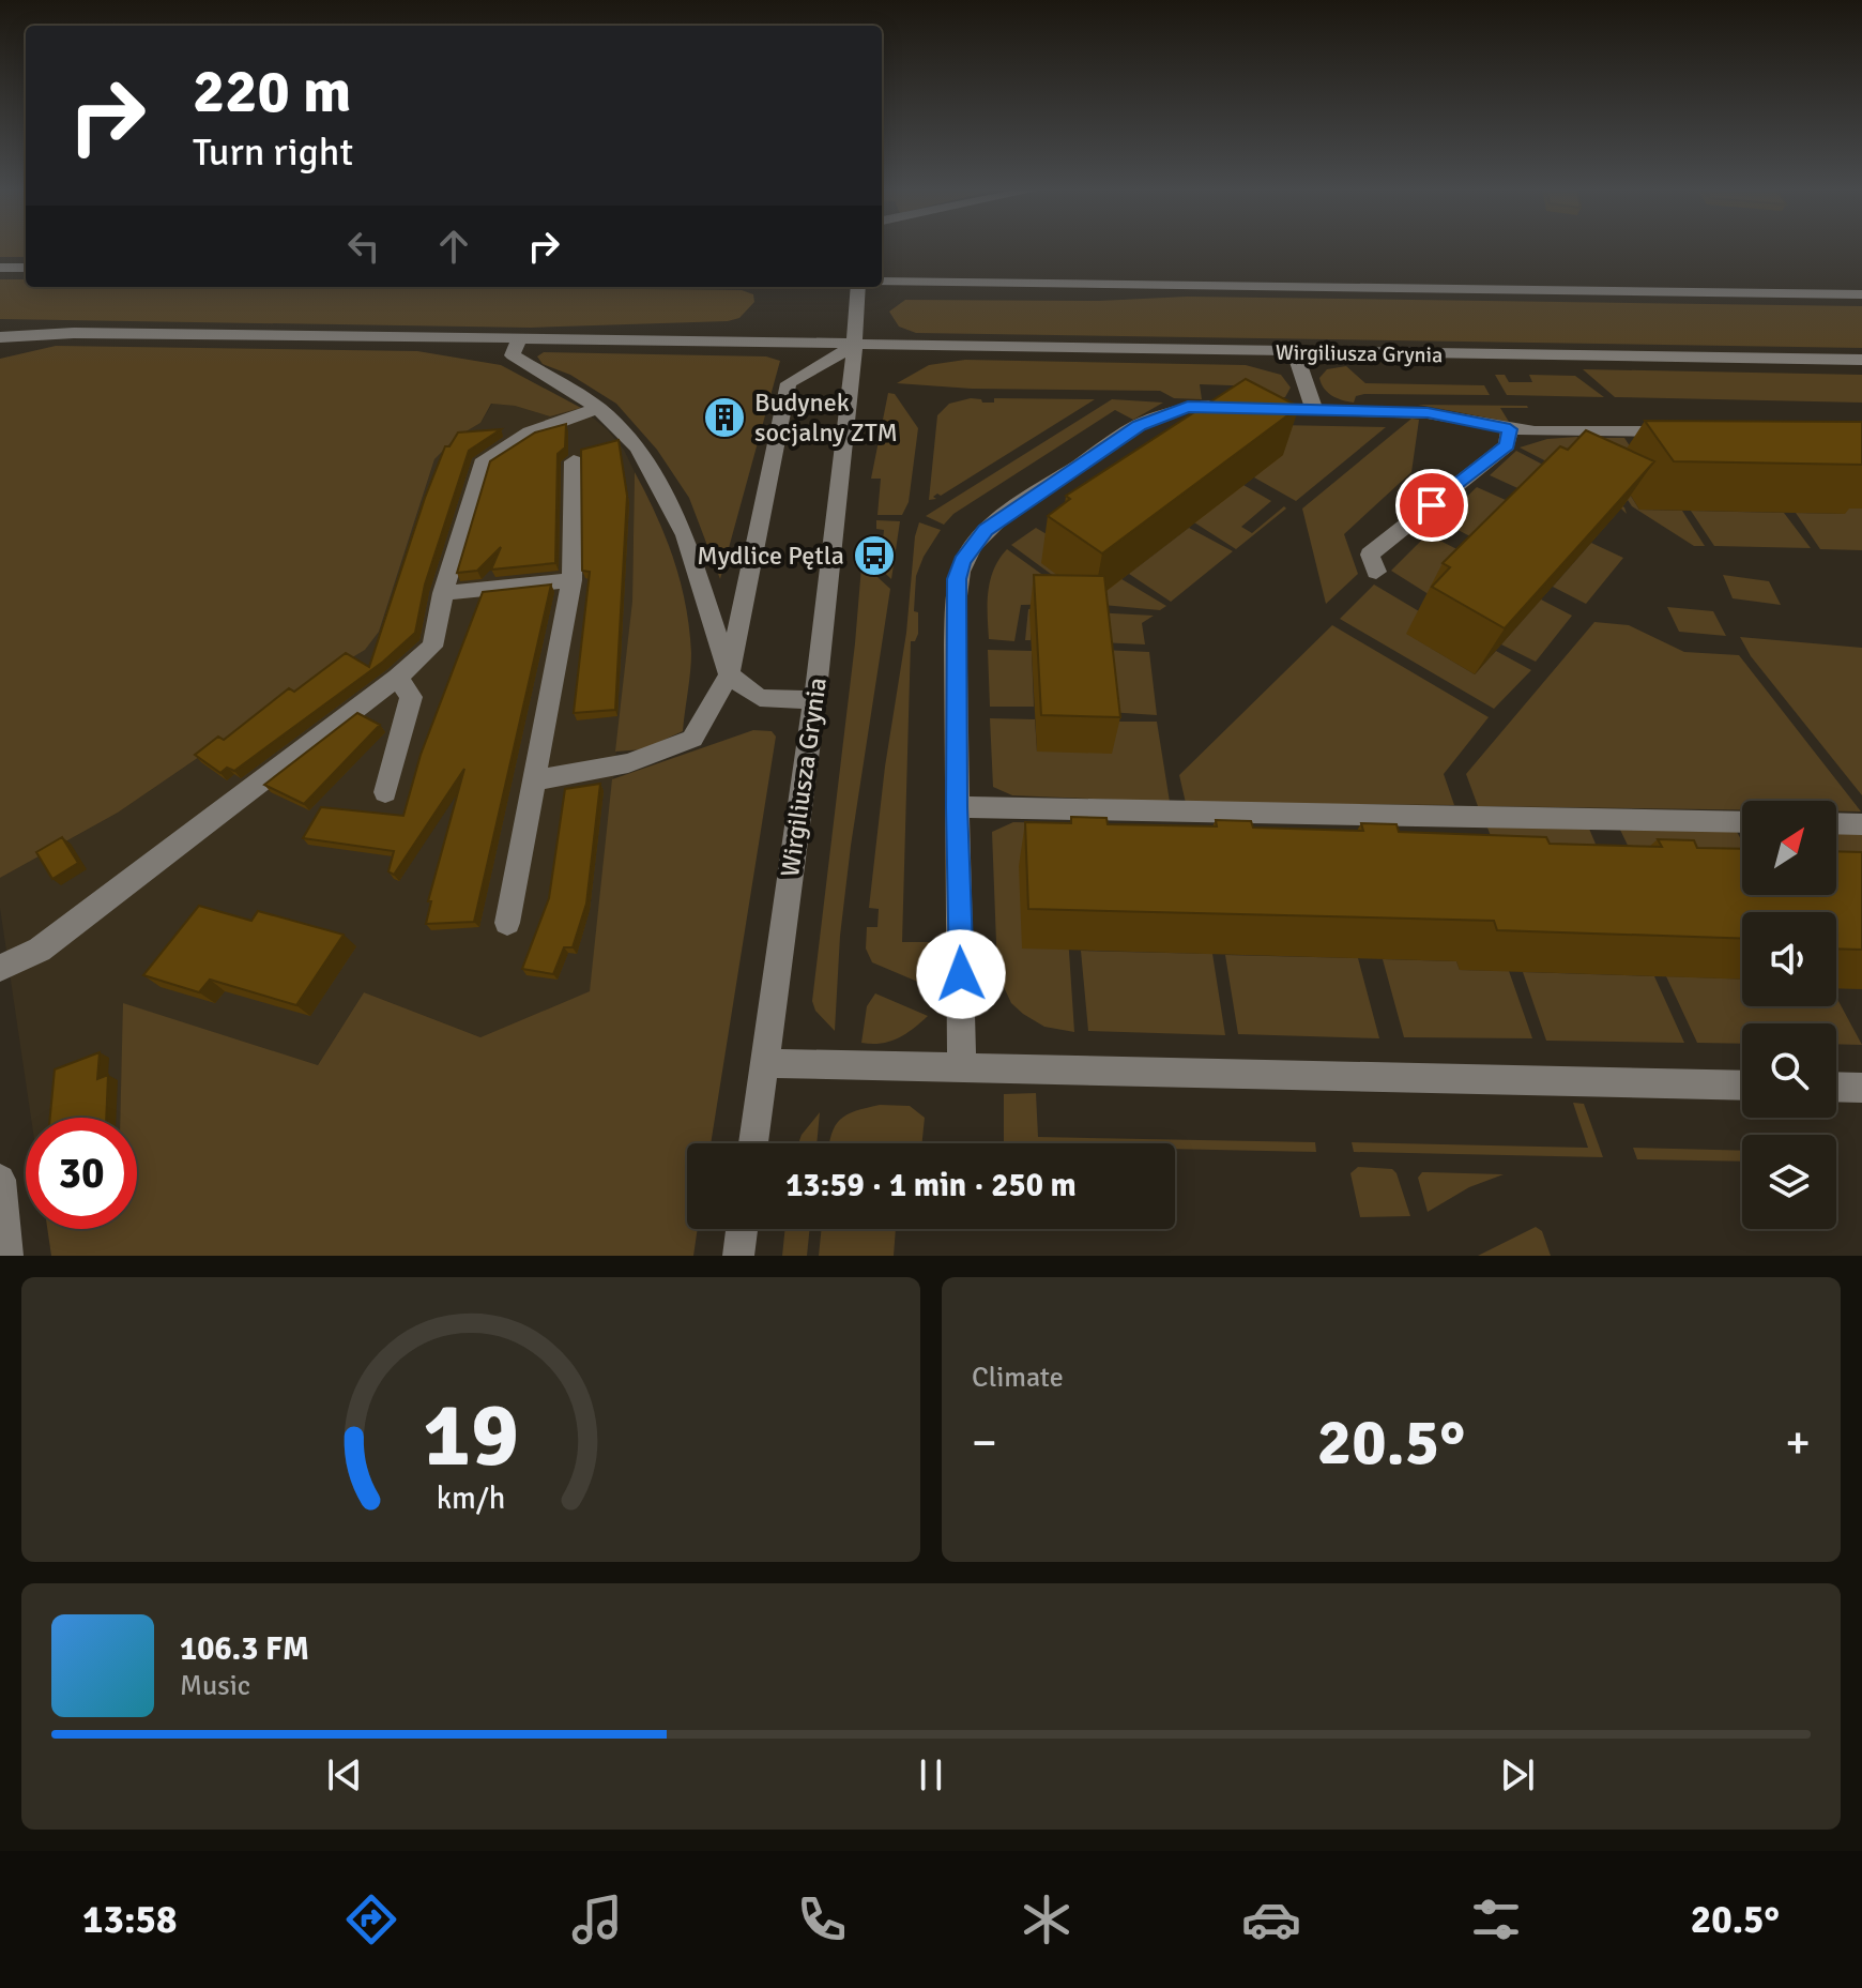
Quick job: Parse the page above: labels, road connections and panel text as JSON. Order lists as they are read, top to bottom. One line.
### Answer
{"streets":{"street":["Wirgiliusza Grynia"]},"places":{"building":["Budynek socjalny ZTM"],"bus stop":["Mydlice Pętla"]},"north":"top right","page":{"turn":["220 m","Turn right"],"limit":"30","trip":"13:59 · 1 min · 250 m","tile":"Climate","heat":["−","20.5°","+"],"song":["106.3 FM","Music"],"tabs":["13:58","20.5°"],"gauge":["19","km/h"]}}
